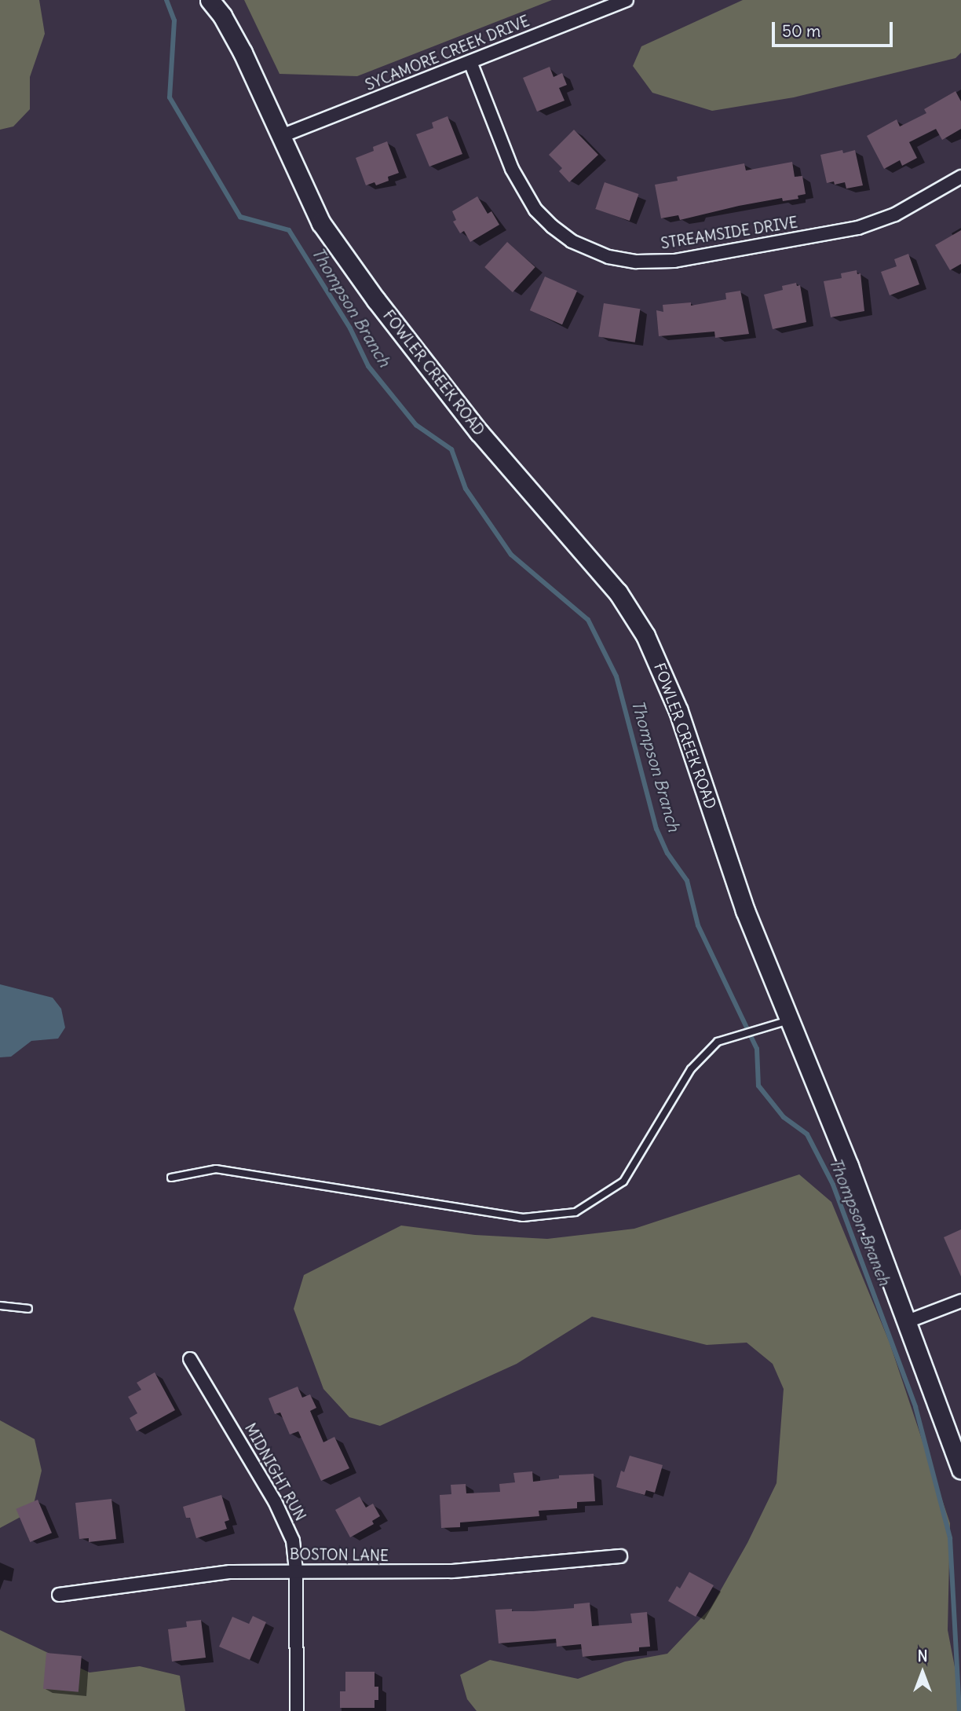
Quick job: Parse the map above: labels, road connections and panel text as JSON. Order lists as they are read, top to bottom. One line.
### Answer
{"streets":{"main road":["FOWLER CREEK ROAD"],"street":["SYCAMORE CREEK DRIVE","STREAMSIDE DRIVE","MIDNIGHT RUN","BOSTON LANE"]},"crossings":[["SYCAMORE CREEK DRIVE","STREAMSIDE DRIVE"],["SYCAMORE CREEK DRIVE","FOWLER CREEK ROAD"],["MIDNIGHT RUN","BOSTON LANE"]],"water":["Thompson Branch"],"scale_bar":"50 m","north":"top"}
